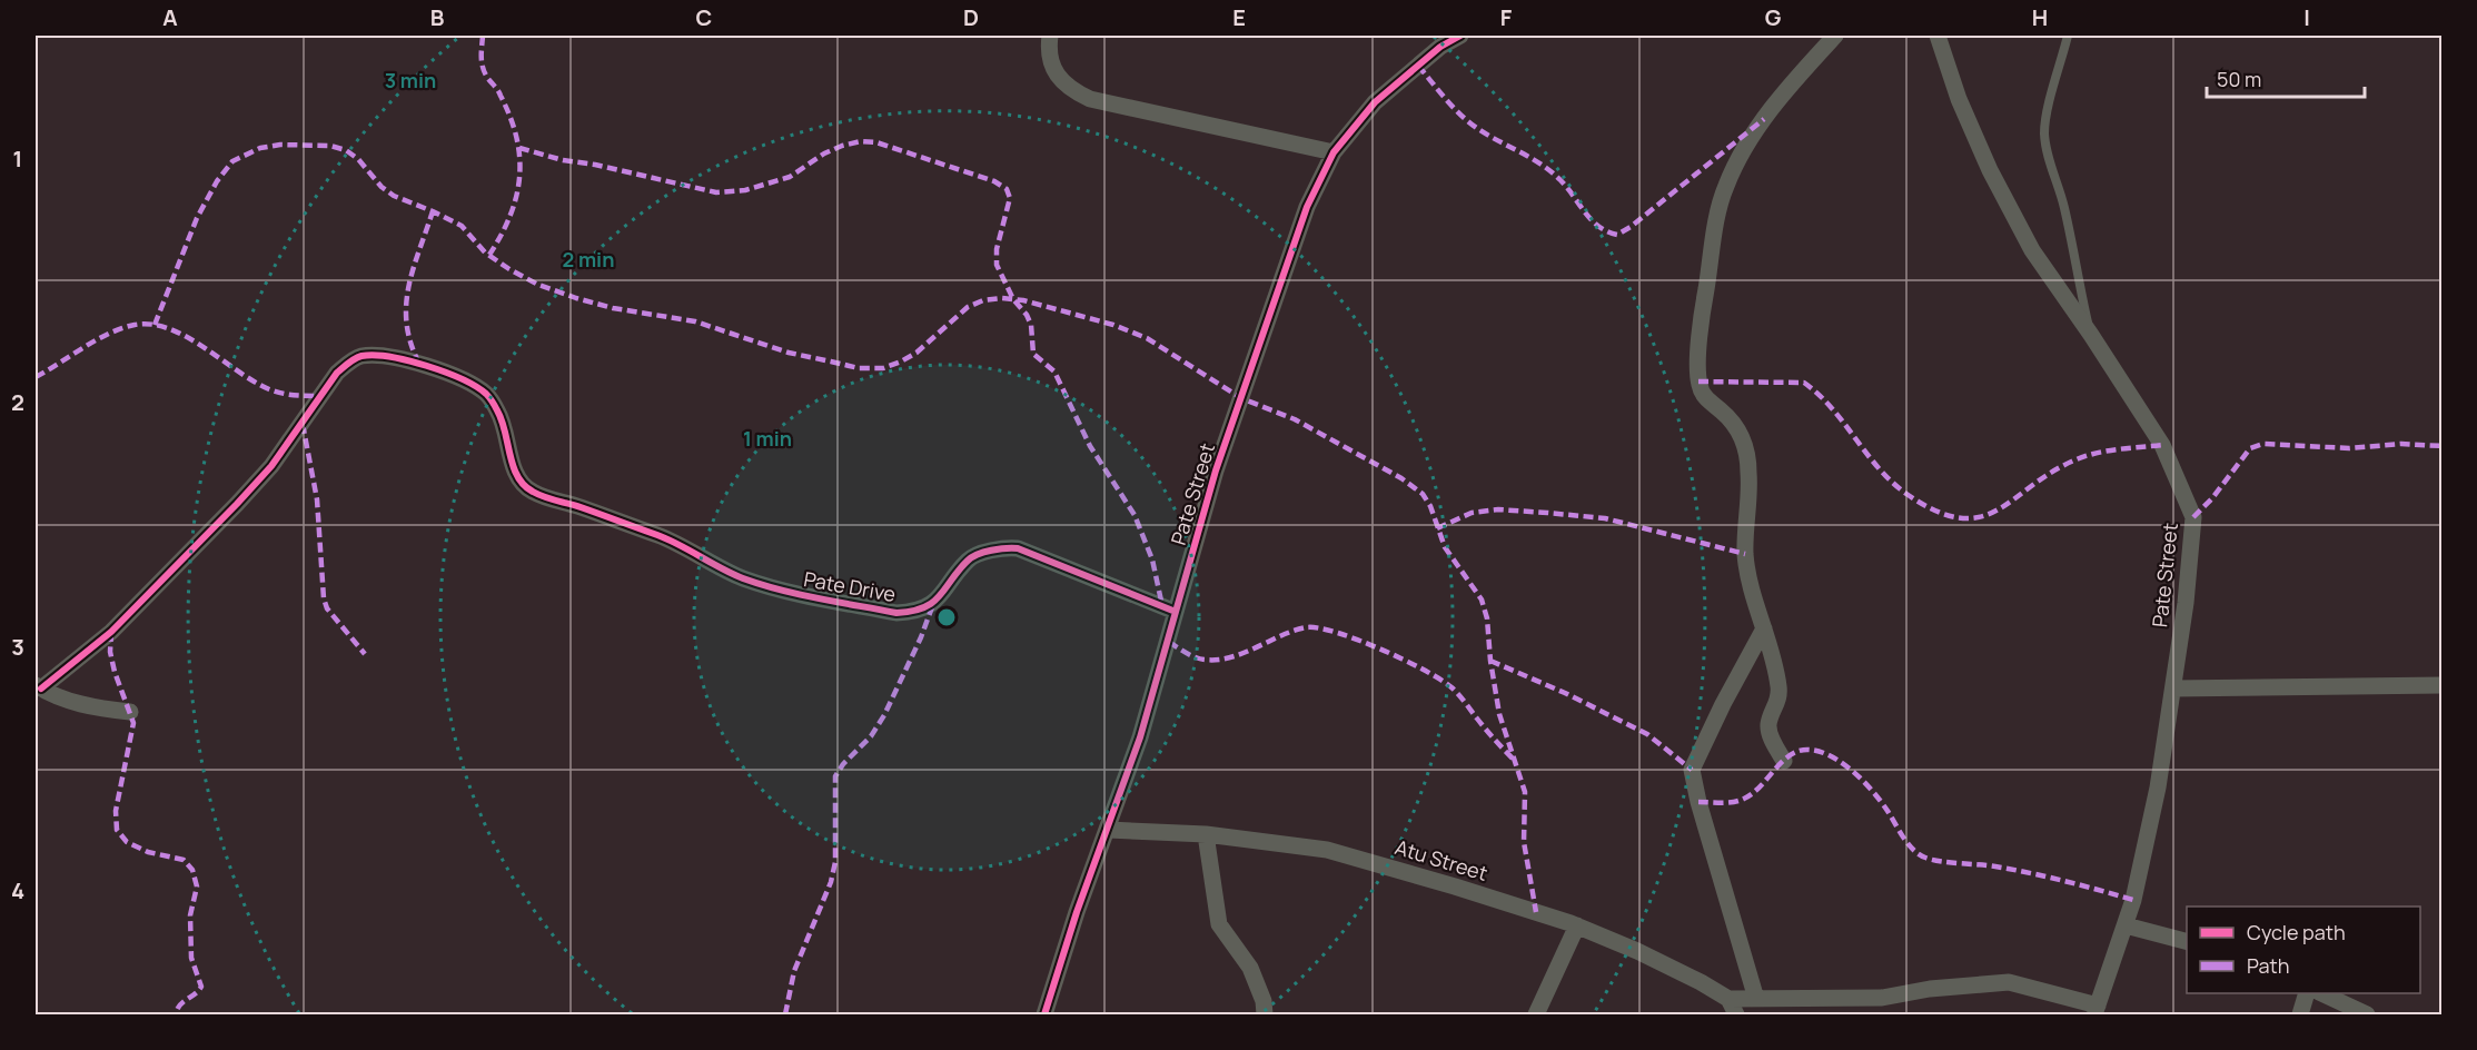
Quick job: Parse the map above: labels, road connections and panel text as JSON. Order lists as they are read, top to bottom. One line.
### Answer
{"streets":{"street":["Pate Street","Pate Drive","Atu Street"]},"crossings":[["Pate Street","Pate Drive"],["Pate Street","Atu Street"]],"legend":["Cycle path","Path"],"scale_bar":"50 m","grid":{"columns":["A","B","C","D","E","F","G","H","I"],"rows":["1","2","3","4"]},"rings":["3 min","2 min","1 min"]}
